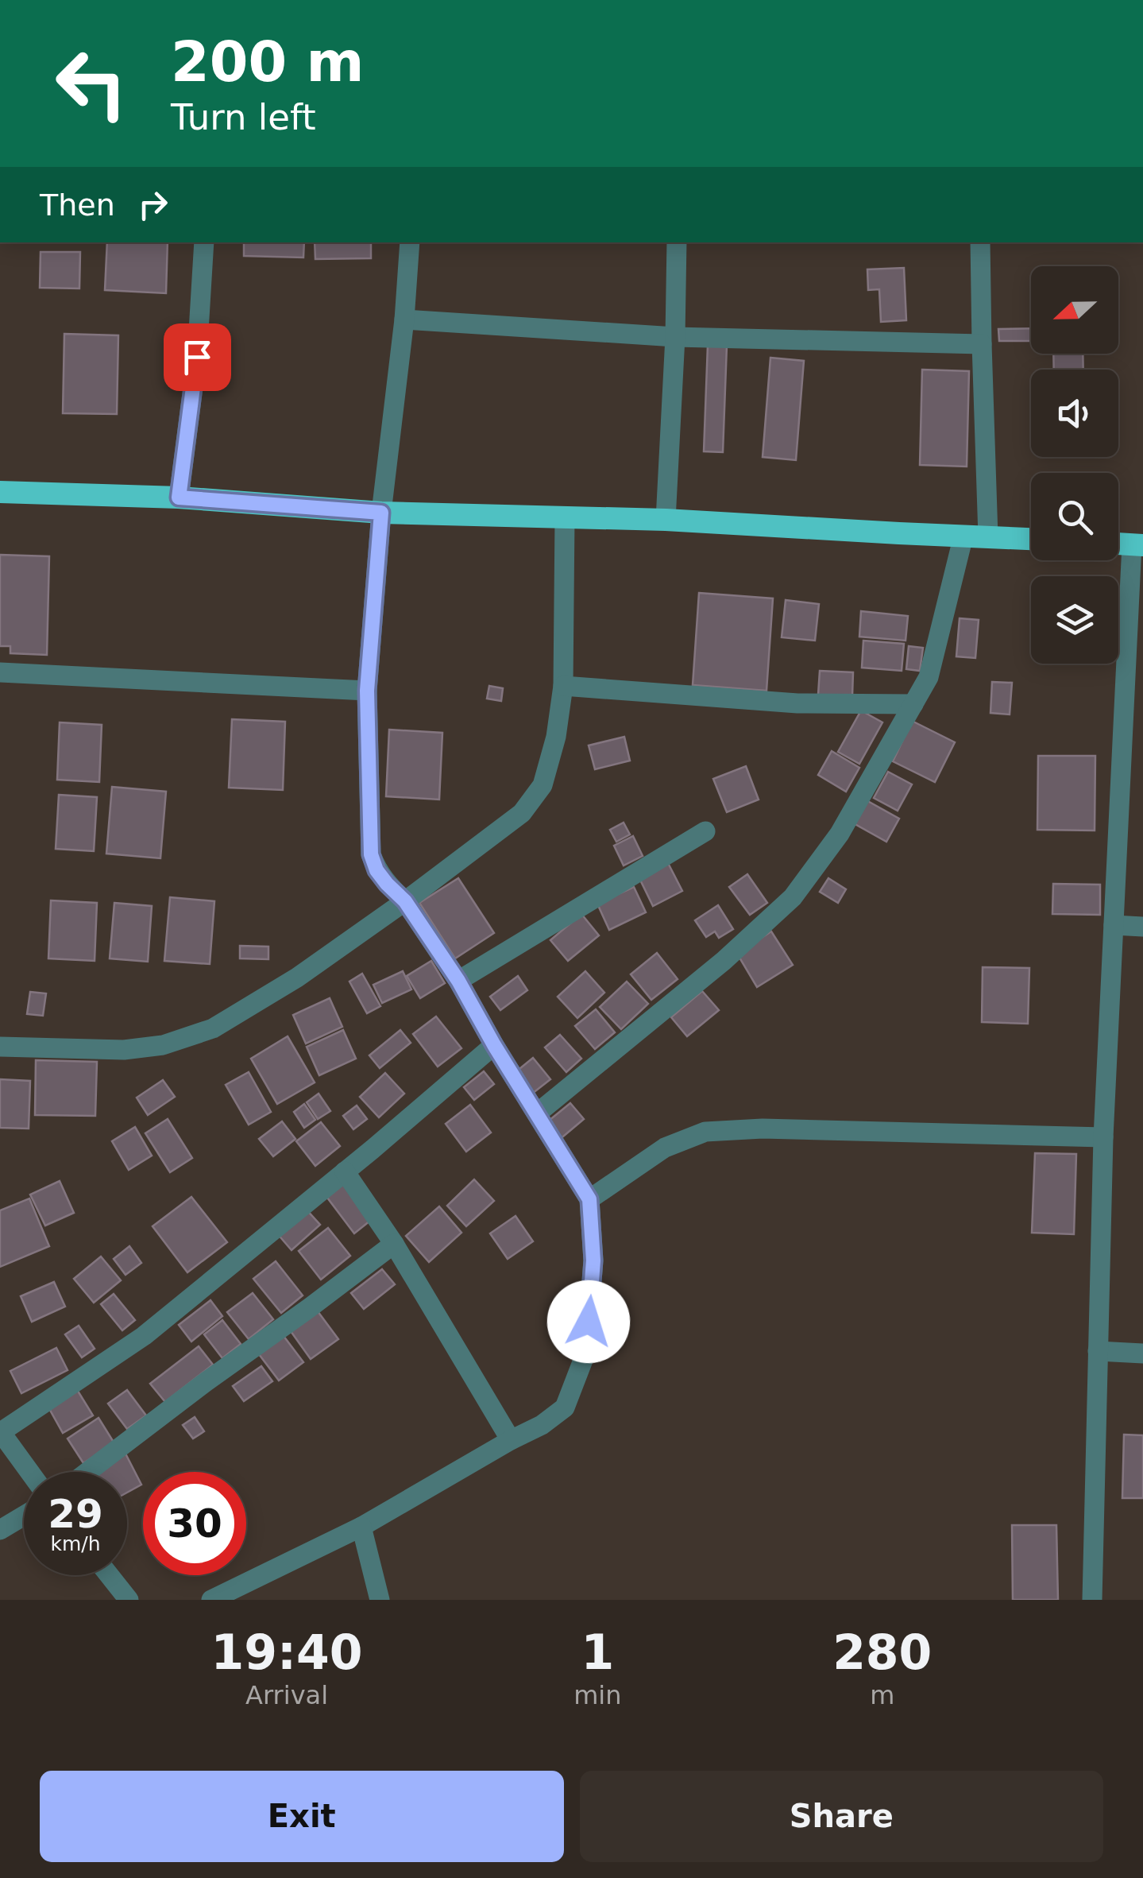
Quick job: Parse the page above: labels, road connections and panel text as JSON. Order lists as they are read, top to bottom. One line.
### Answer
{"north":"left","page":{"turn":["200 m","Turn left"],"then":"Then","speed":"29 km/h","limit":"30","eta":["19:40","Arrival","1","min","280","m"],"buttons":["Exit","Share"]}}
